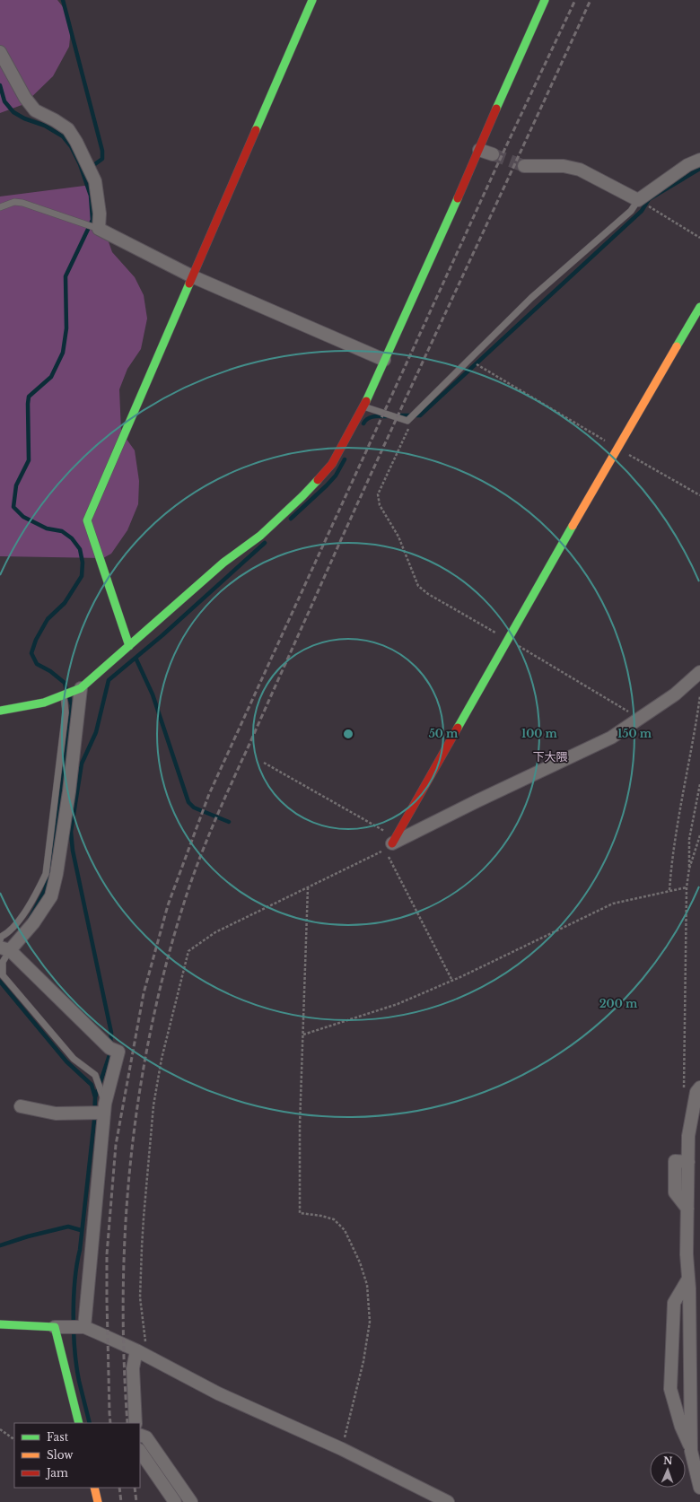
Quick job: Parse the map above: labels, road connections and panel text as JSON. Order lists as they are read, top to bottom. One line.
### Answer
{"districts":["下大隈"],"legend":["Fast","Slow","Jam"],"north":"top","rings":["50 m","100 m","150 m","200 m"]}
